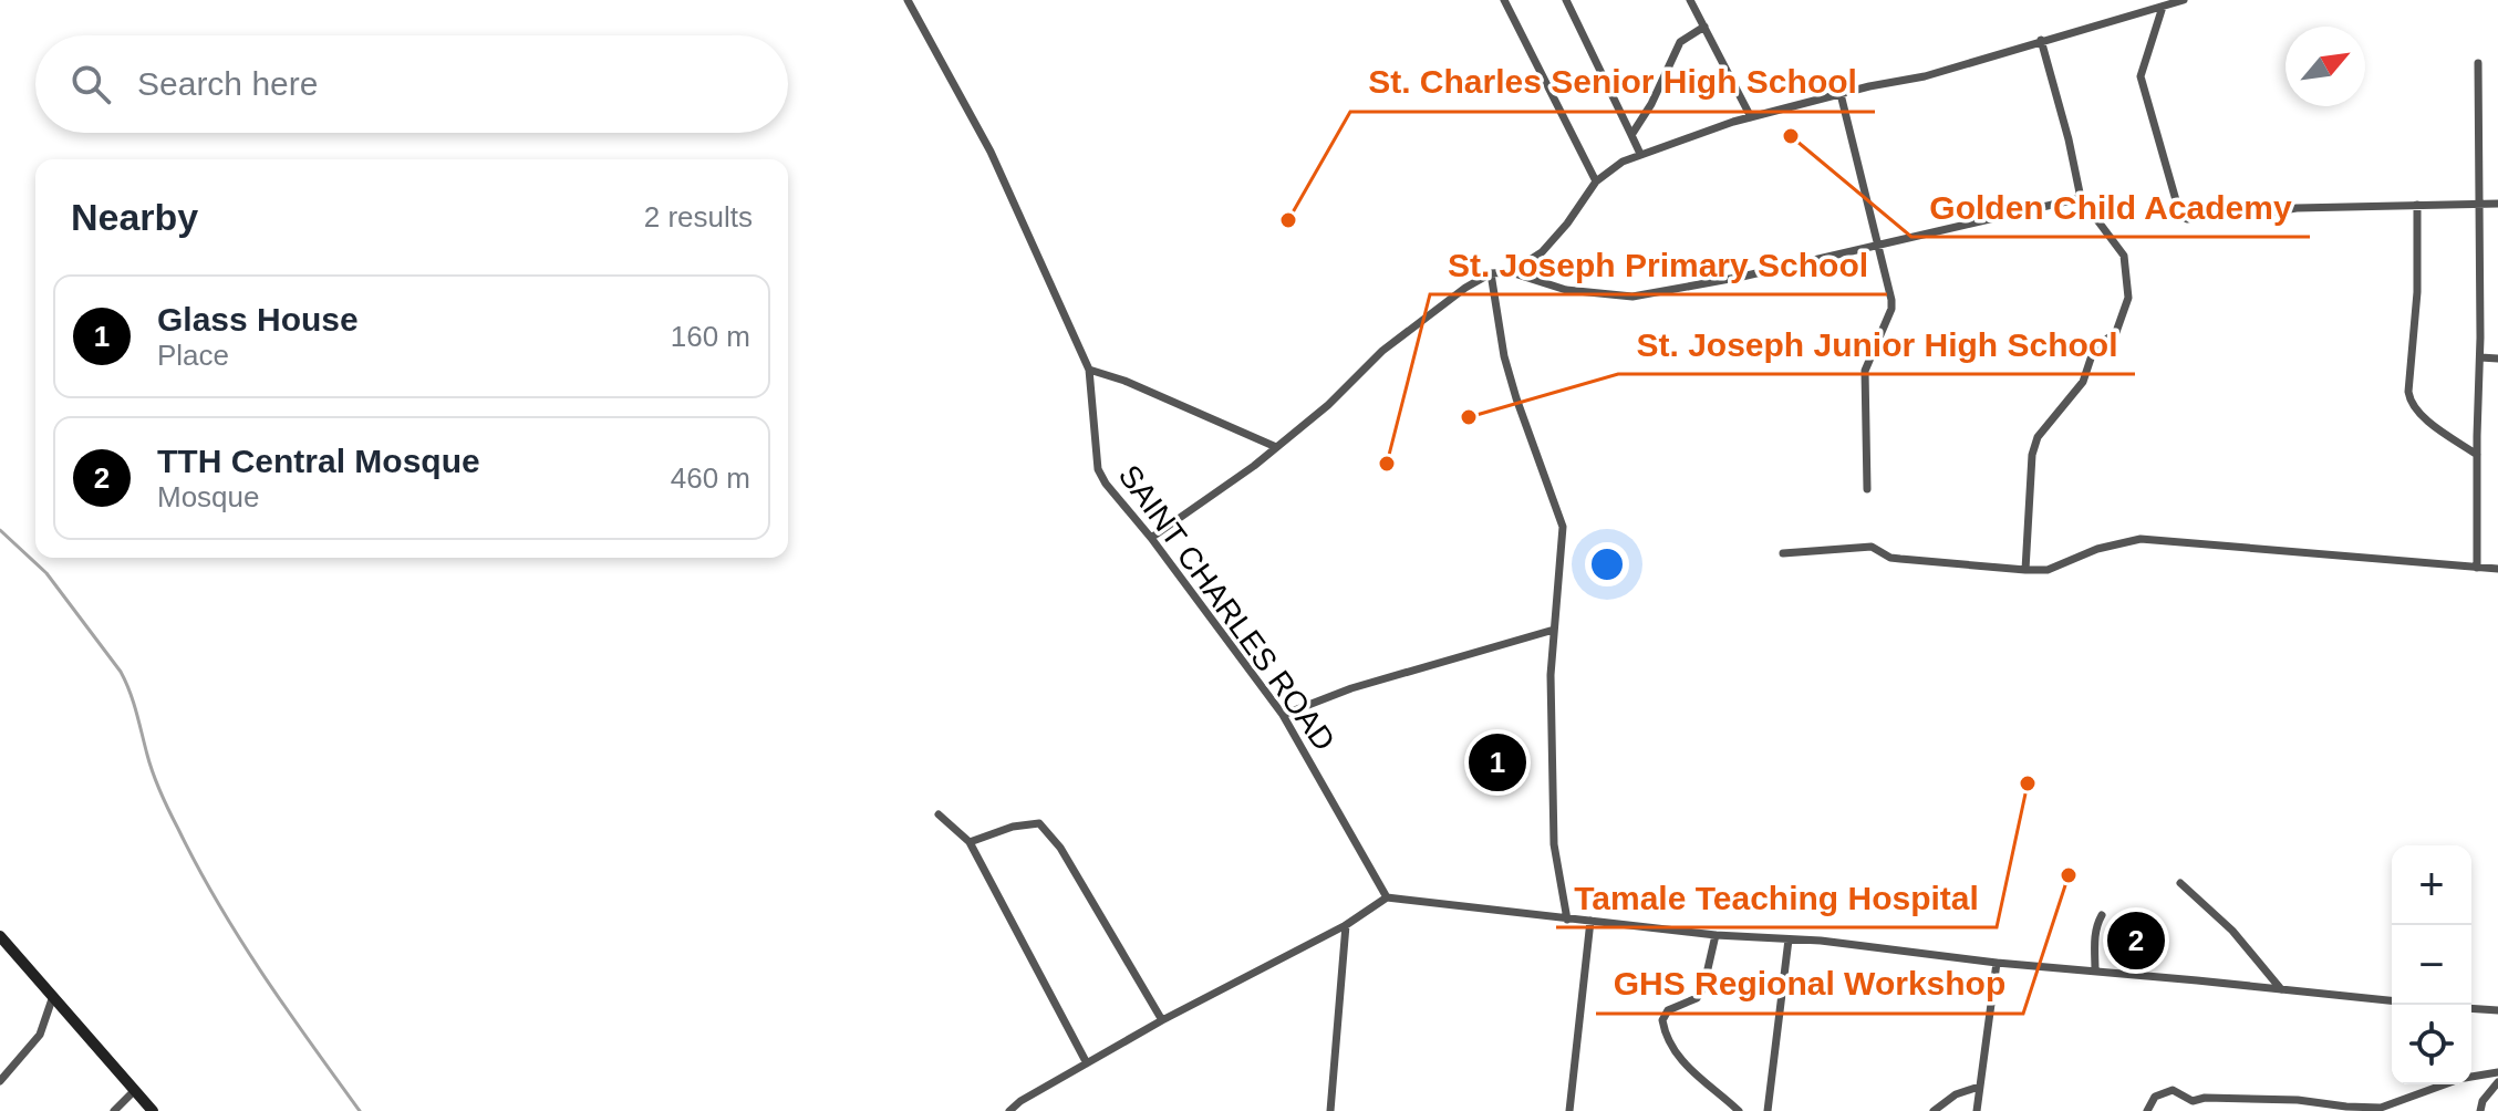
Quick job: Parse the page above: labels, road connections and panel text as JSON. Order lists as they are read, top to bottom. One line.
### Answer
{"streets":{"street":["SAINT CHARLES ROAD"]},"places":["Golden Child Academy","St. Charles Senior High School","St. Joseph Junior High School","St. Joseph Primary School","Tamale Teaching Hospital","GHS Regional Workshop"],"north":"top right","page":{"search":"Search here","heading":["Nearby","2 results"],"list":[{"mark":"1","name":"Glass House","note":"Place","value":"160 m"},{"mark":"2","name":"TTH Central Mosque","note":"Mosque","value":"460 m"}],"pins":["1","2"],"map_buttons":["+","−"]}}
